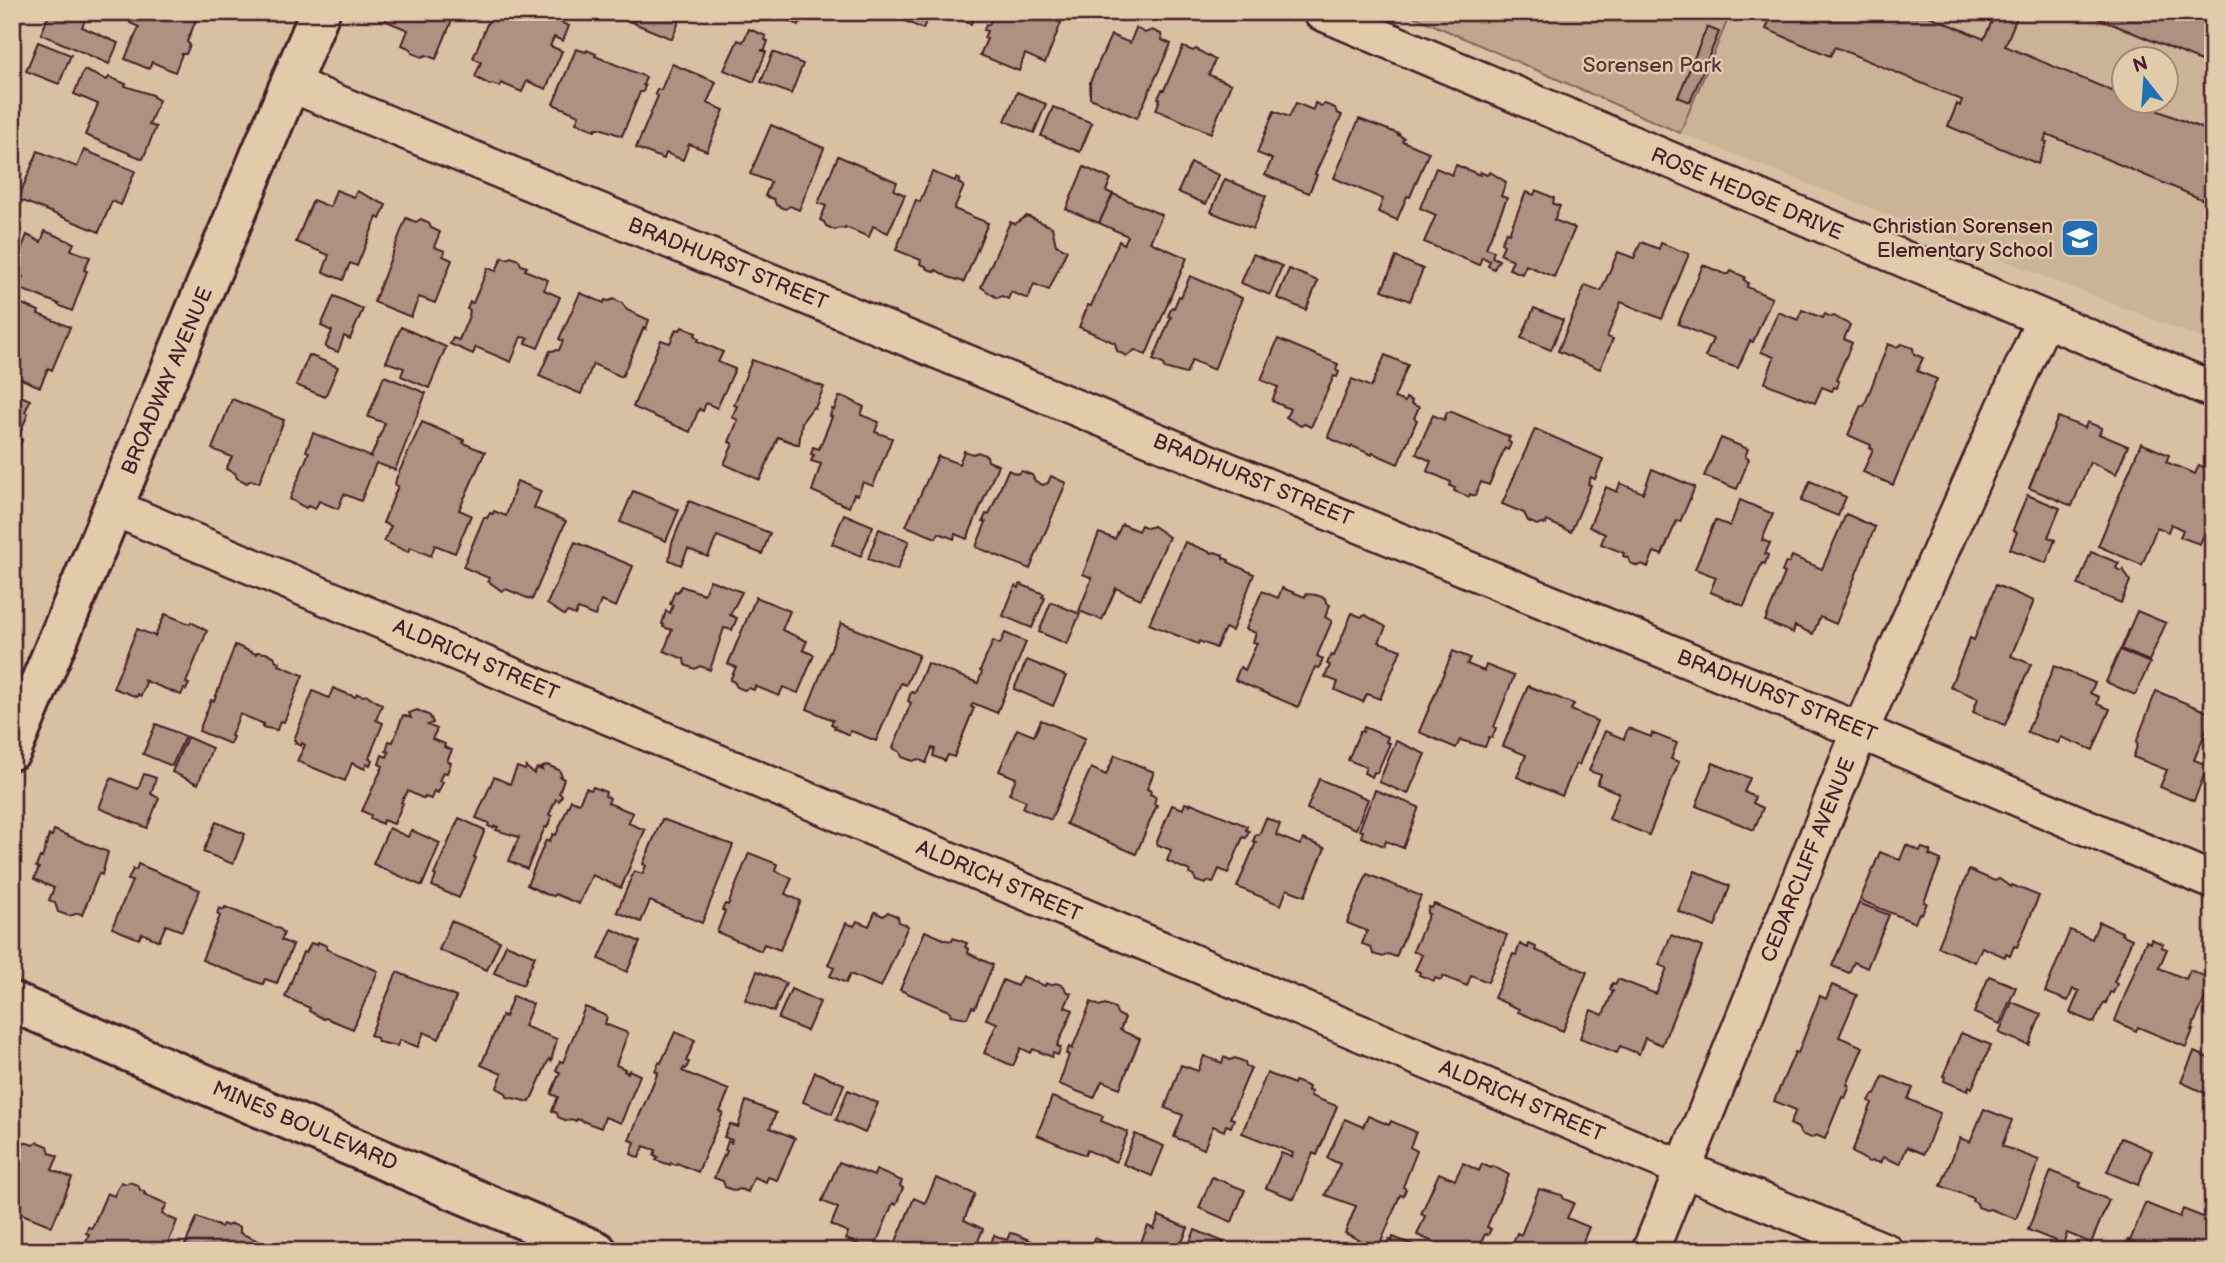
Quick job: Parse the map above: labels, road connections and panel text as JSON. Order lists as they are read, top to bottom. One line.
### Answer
{"streets":{"street":["ROSE HEDGE DRIVE","BRADHURST STREET","BROADWAY AVENUE","ALDRICH STREET","CEDARCLIFF AVENUE","MINES BOULEVARD"]},"crossings":[["ROSE HEDGE DRIVE","CEDARCLIFF AVENUE"],["BRADHURST STREET","BROADWAY AVENUE"],["BRADHURST STREET","CEDARCLIFF AVENUE"],["BROADWAY AVENUE","ALDRICH STREET"],["ALDRICH STREET","CEDARCLIFF AVENUE"]],"parks":["Sorensen Park"],"places":{"school or university":["Christian Sorensen Elementary School"]},"north":"top"}
